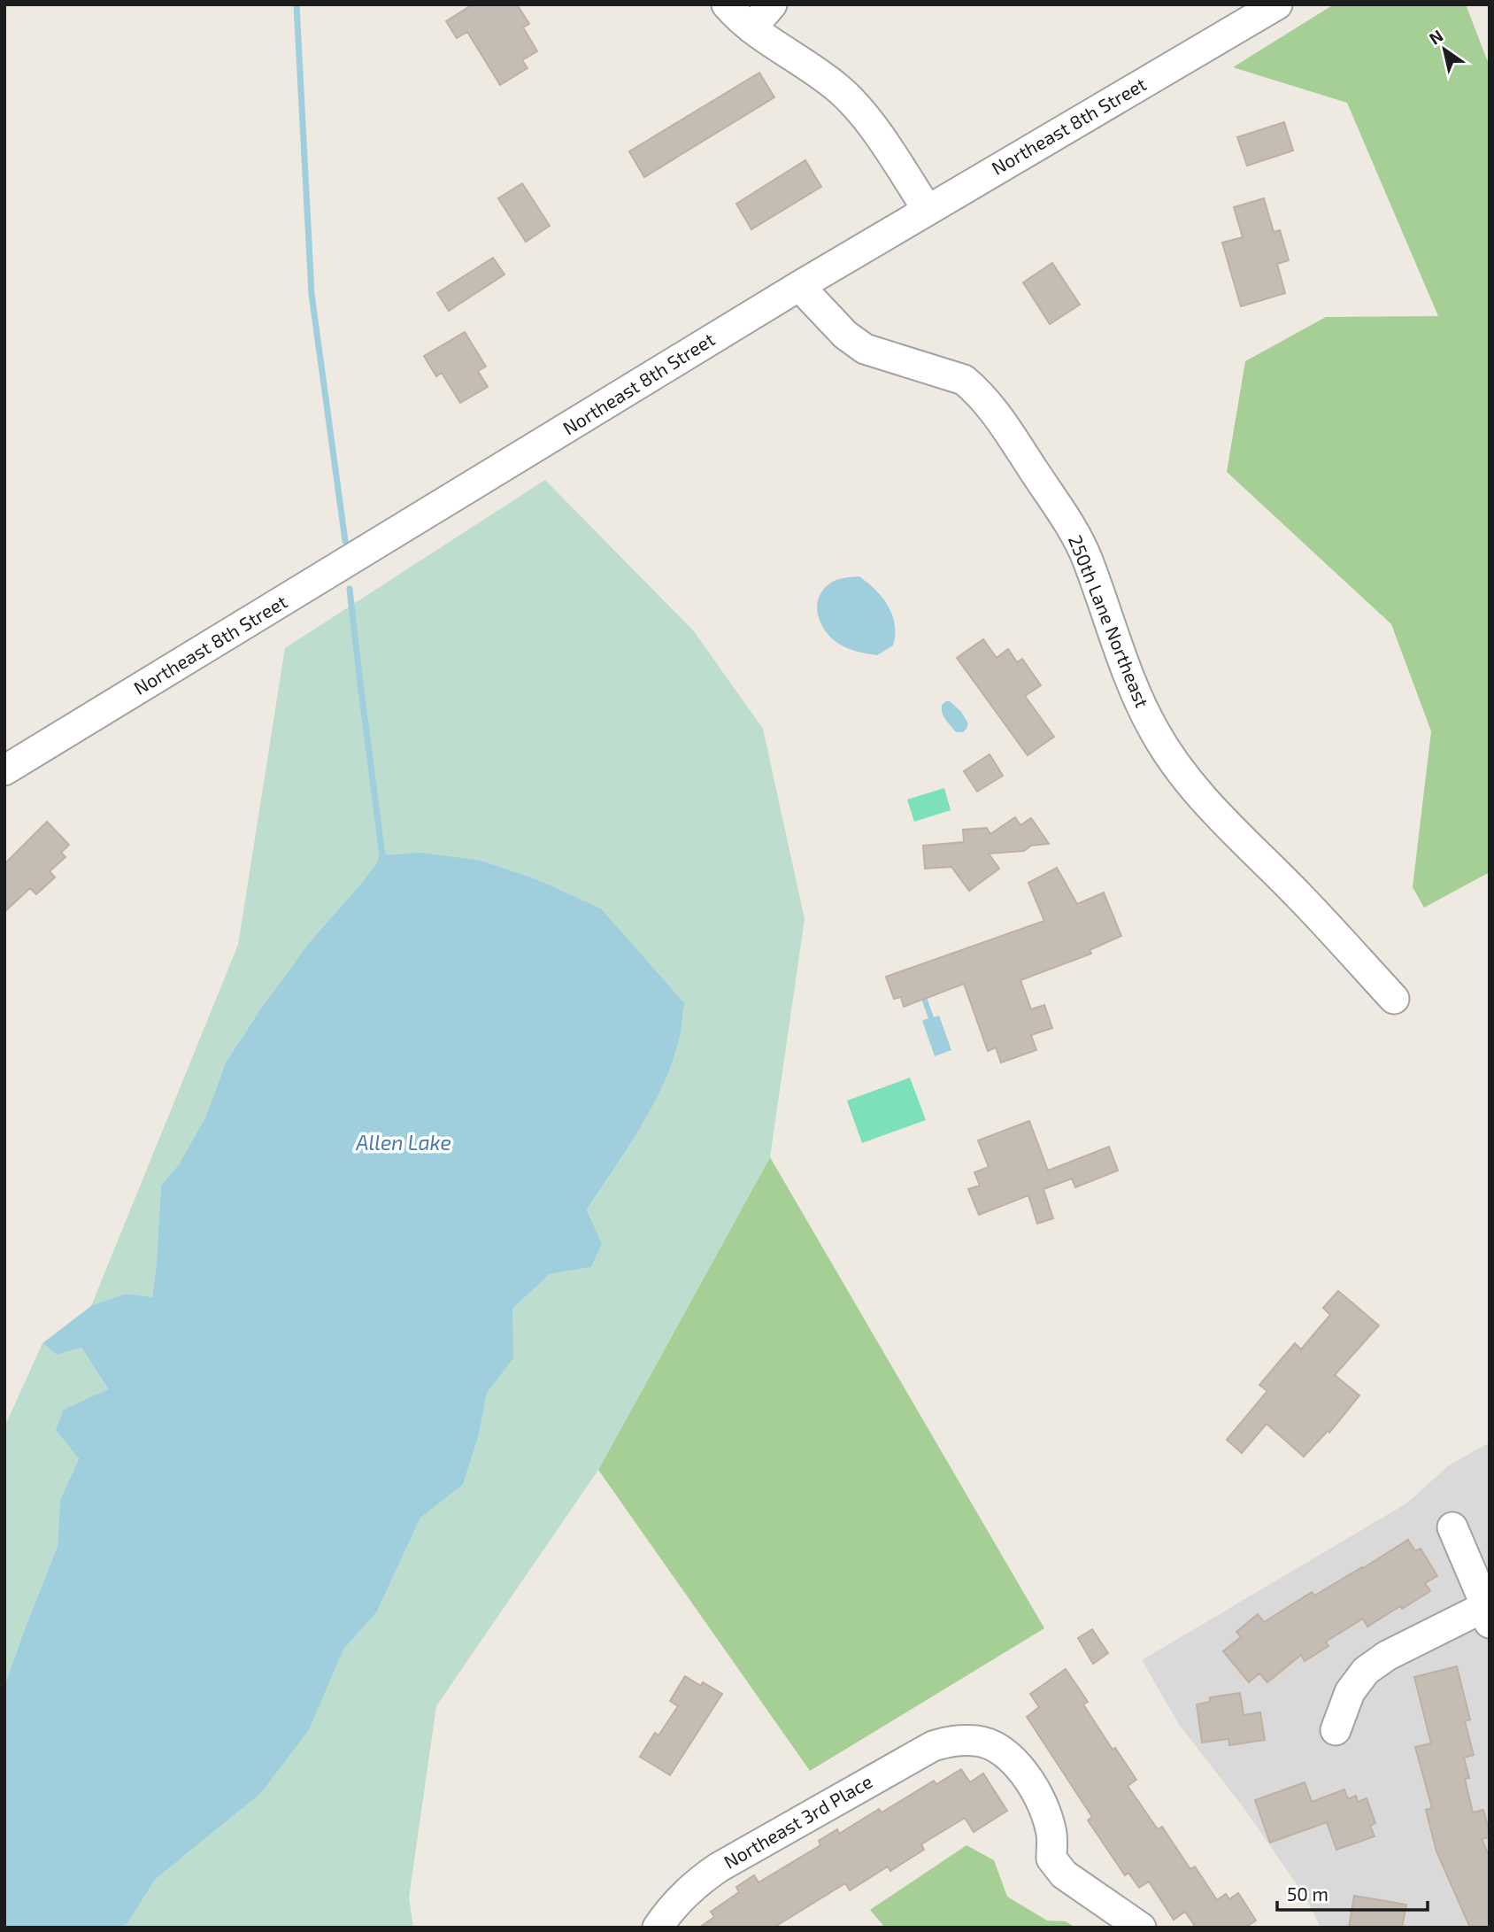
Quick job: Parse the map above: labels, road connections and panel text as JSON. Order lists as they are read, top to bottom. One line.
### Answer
{"streets":{"street":["Northeast 8th Street","250th Lane Northeast","Northeast 3rd Place"]},"crossings":[["Northeast 8th Street","250th Lane Northeast"]],"water":["Allen Lake"],"scale_bar":"50 m","north":"top left"}
